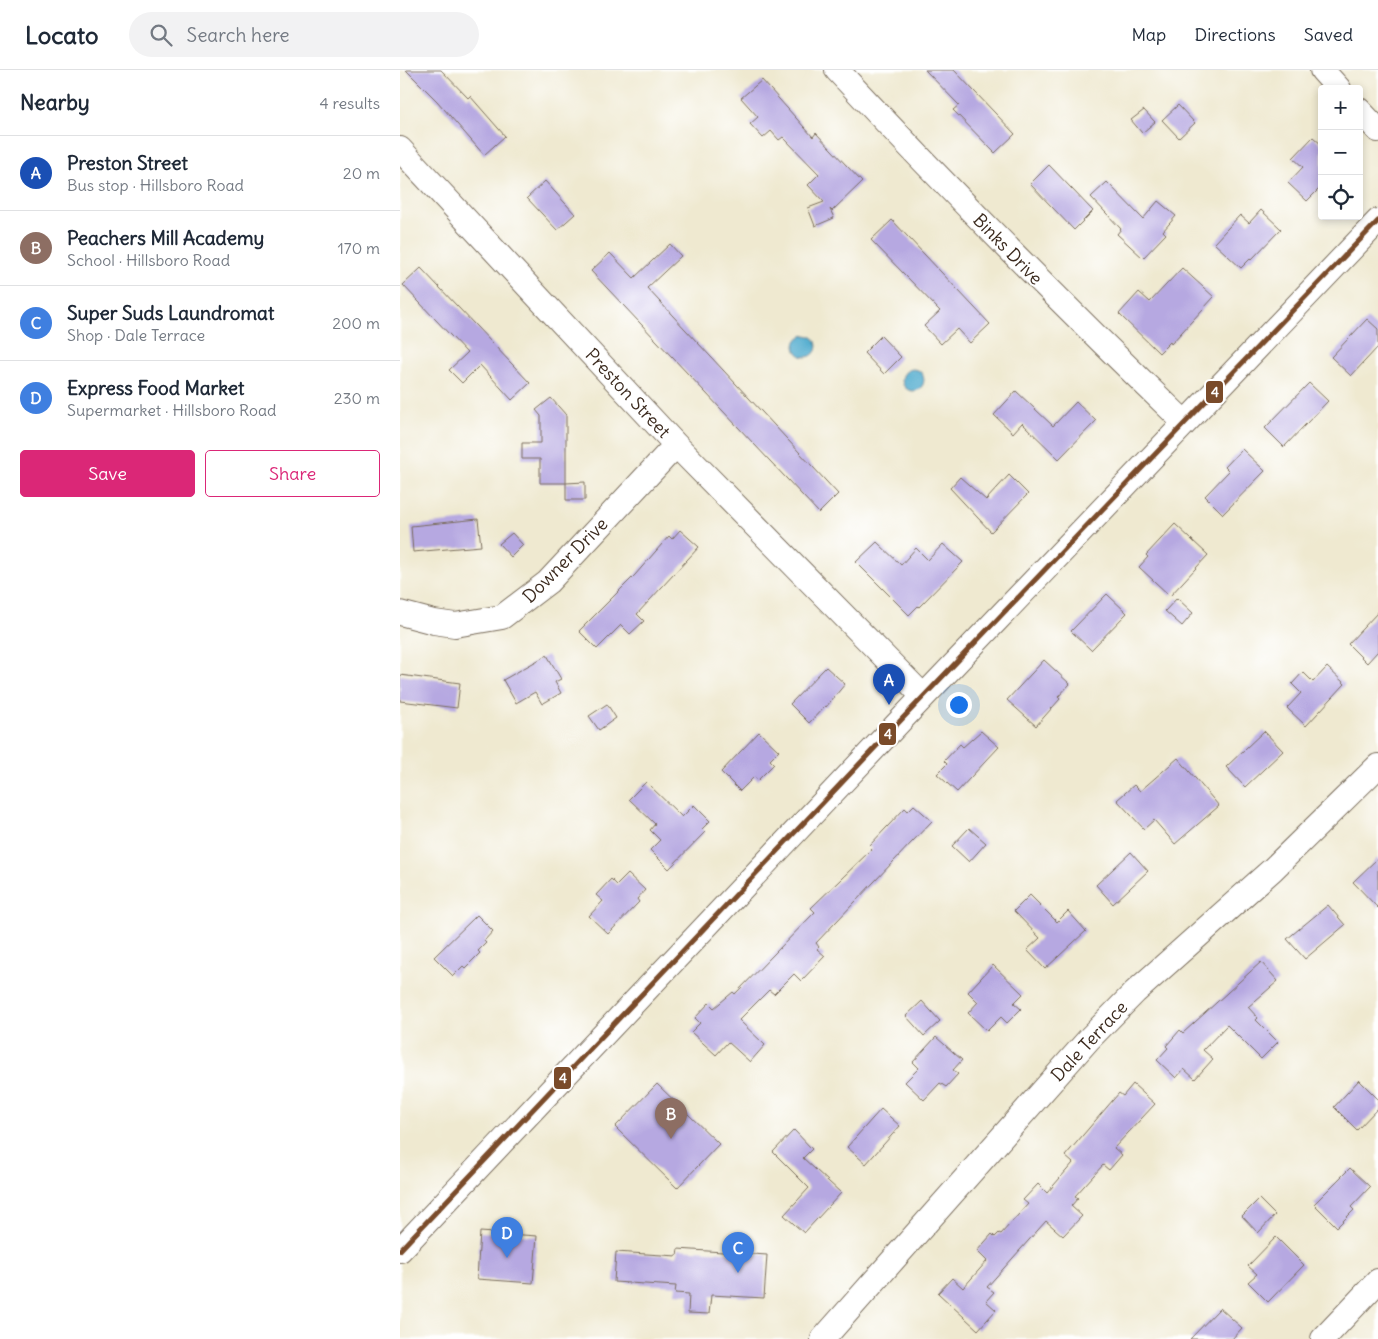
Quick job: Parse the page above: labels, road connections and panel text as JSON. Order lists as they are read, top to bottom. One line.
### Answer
{"streets":{"street":["Binks Drive","Preston Street","Downer Drive","Dale Terrace"]},"crossings":[["Preston Street","Downer Drive"]],"lines":["transit line 4"],"page":{"header":"Locato","search":"Search here","nav":["Map","Directions","Saved"],"heading":["Nearby","4 results"],"map_buttons":["+","−"],"list":[{"mark":"A","name":"Preston Street","note":"Bus stop · Hillsboro Road","value":"20 m"},{"mark":"B","name":"Peachers Mill Academy","note":"School · Hillsboro Road","value":"170 m"},{"mark":"C","name":"Super Suds Laundromat","note":"Shop · Dale Terrace","value":"200 m"},{"mark":"D","name":"Express Food Market","note":"Supermarket · Hillsboro Road","value":"230 m"}],"buttons":["Save","Share"],"pins":["A","B","D","C"]}}
